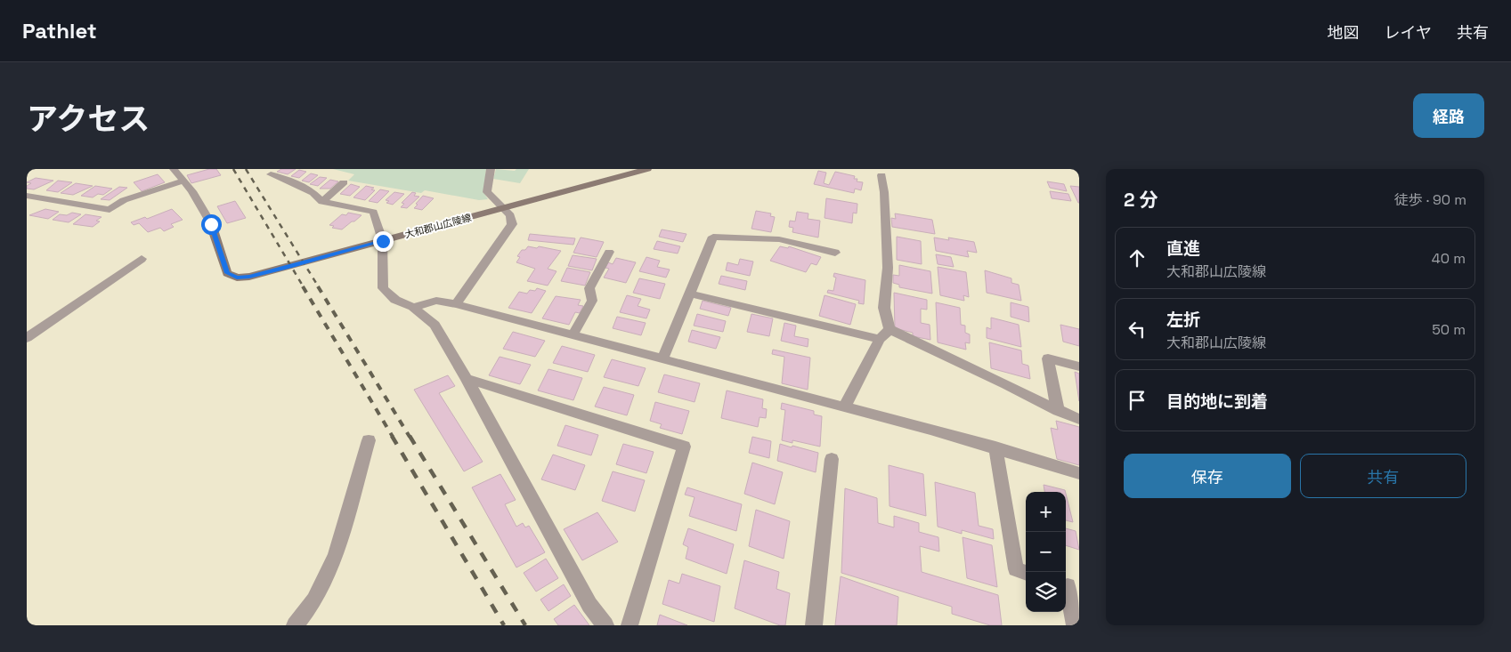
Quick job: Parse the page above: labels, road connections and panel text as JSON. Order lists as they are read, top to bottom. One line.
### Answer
{"streets":{"main road":["大和郡山広陵線"]},"page":{"header":"Pathlet","nav":["地図","レイヤ","共有"],"title":"アクセス","buttons":["経路",["保存","共有"]],"heading":["2 分","徒歩 · 90 m"],"list":[["直進","大和郡山広陵線","40 m"],["左折","大和郡山広陵線","50 m"],"目的地に到着"],"map_buttons":["+","−"]}}
